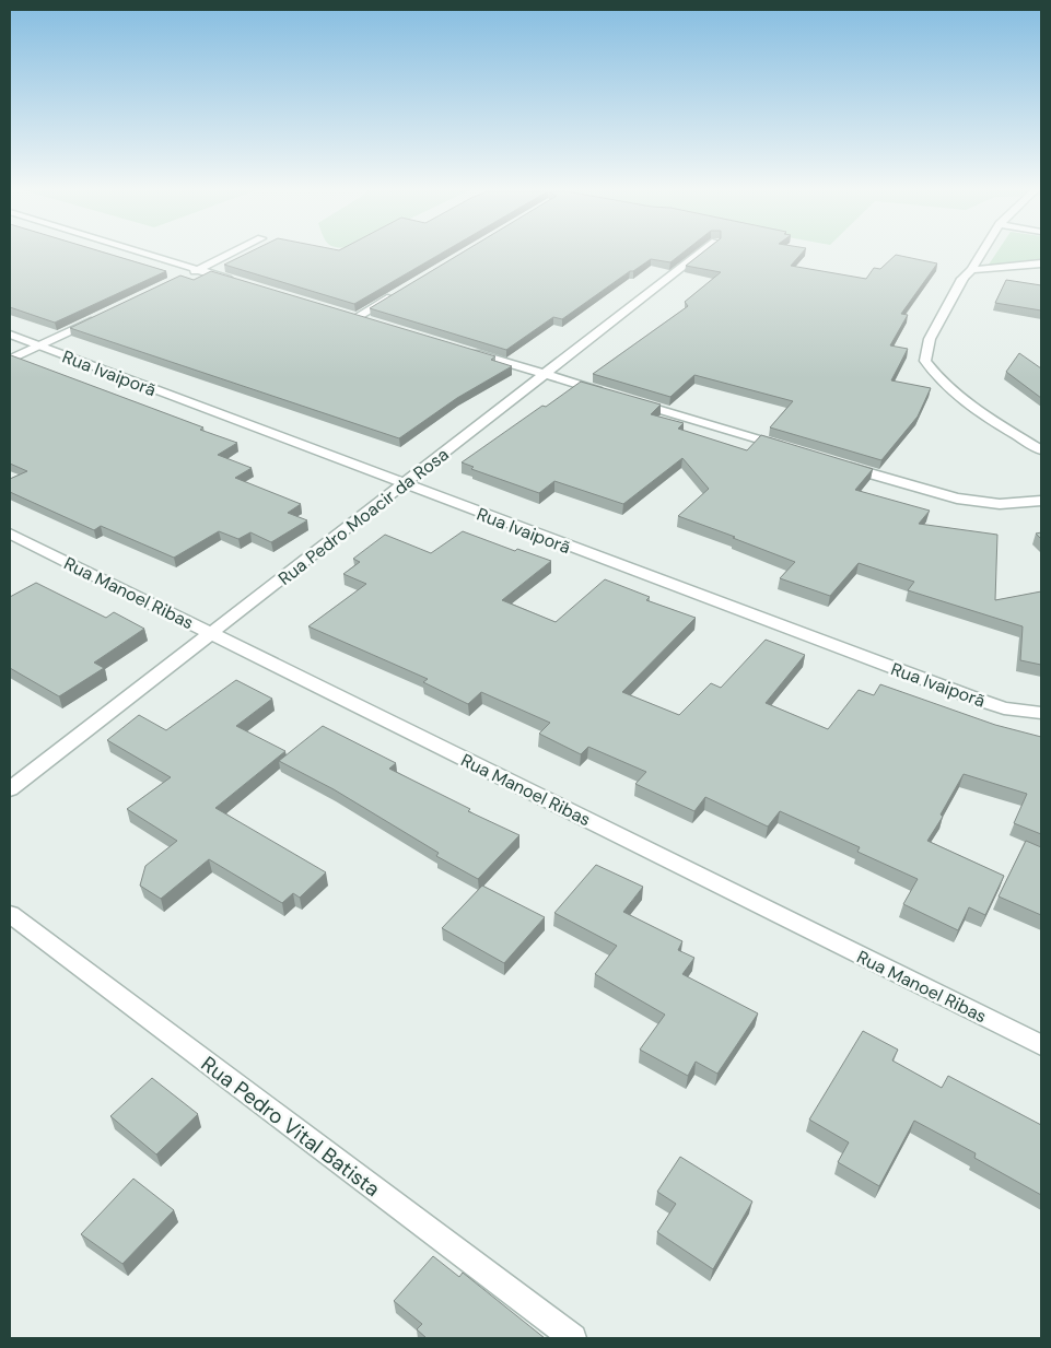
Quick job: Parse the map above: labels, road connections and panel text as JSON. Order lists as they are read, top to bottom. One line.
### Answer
{"streets":{"street":["Rua Ivaiporã","Rua Pedro Moacir da Rosa","Rua Manoel Ribas","Rua Pedro Vital Batista"]},"crossings":[["Rua Ivaiporã","Rua Pedro Moacir da Rosa"],["Rua Pedro Moacir da Rosa","Rua Manoel Ribas"]]}
